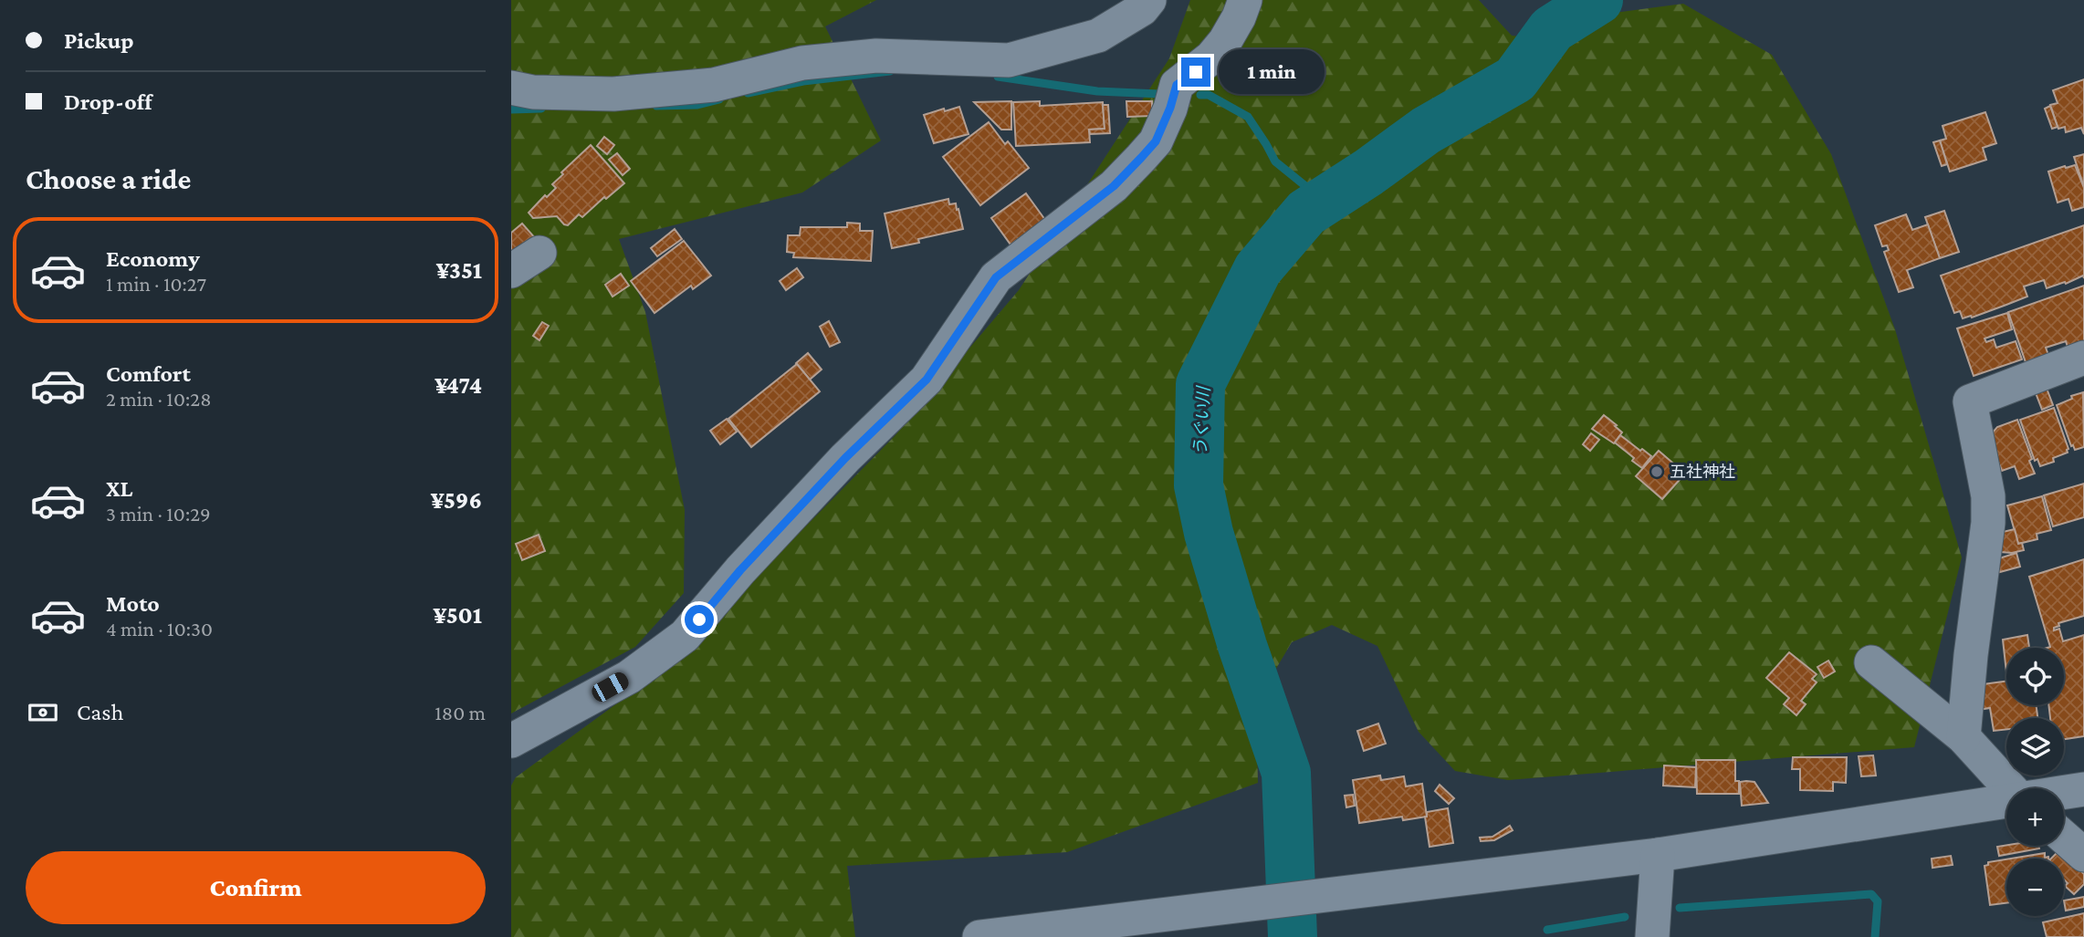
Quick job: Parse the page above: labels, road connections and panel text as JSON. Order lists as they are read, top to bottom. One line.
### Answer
{"water":["うぐい川"],"places":["五社神社"],"page":{"banner":["Pickup","Drop-off"],"bubble":"1 min","heading":"Choose a ride","list":[{"name":"Economy","note":"1 min · 10:27","value":"¥351"},{"name":"Comfort","note":"2 min · 10:28","value":"¥474"},{"name":"XL","note":"3 min · 10:29","value":"¥596"},{"name":"Moto","note":"4 min · 10:30","value":"¥501"}],"map_buttons":["+","−"],"pay":["Cash","180 m"],"buttons":"Confirm"}}
